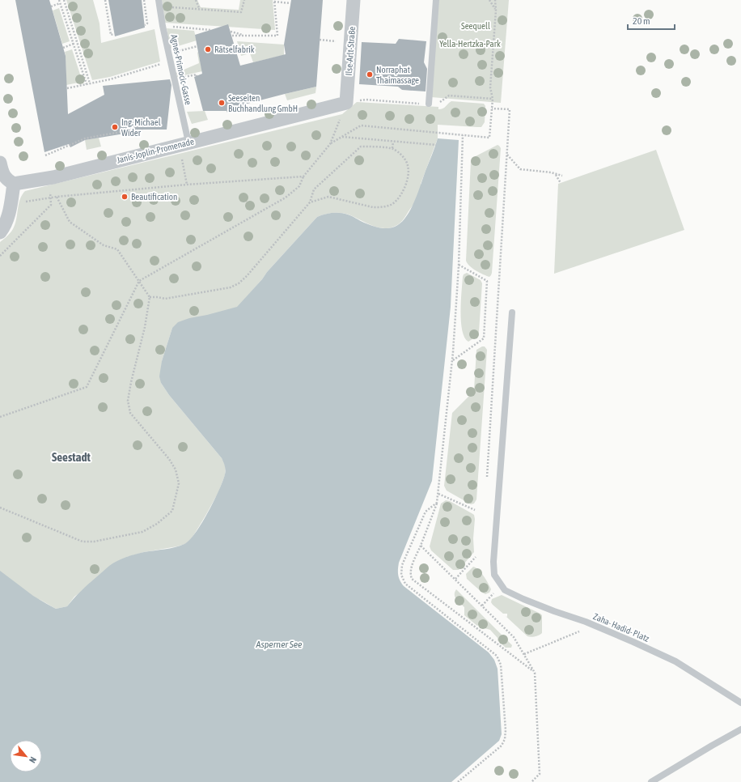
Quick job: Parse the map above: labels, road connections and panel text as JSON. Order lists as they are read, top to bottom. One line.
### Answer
{"streets":{"street":["Ilse-Arlt-Straße","Janis-Joplin-Promenade"],"lane":["Agnes-Primocic-Gasse","Zaha- Hadid- Platz"]},"crossings":[["Ilse-Arlt-Straße","Janis-Joplin-Promenade"],["Agnes-Primocic-Gasse","Janis-Joplin-Promenade"]],"districts":["Seestadt"],"water":["Asperner See"],"parks":["Seequell","Yella-Hertzka-Park"],"places":["Rätselfabrik","Norraphat Thaimassage","Seeseiten Buchhandlung GmbH","Ing. Michael Wider","Beautification"],"scale_bar":"20 m","north":"bottom right"}
